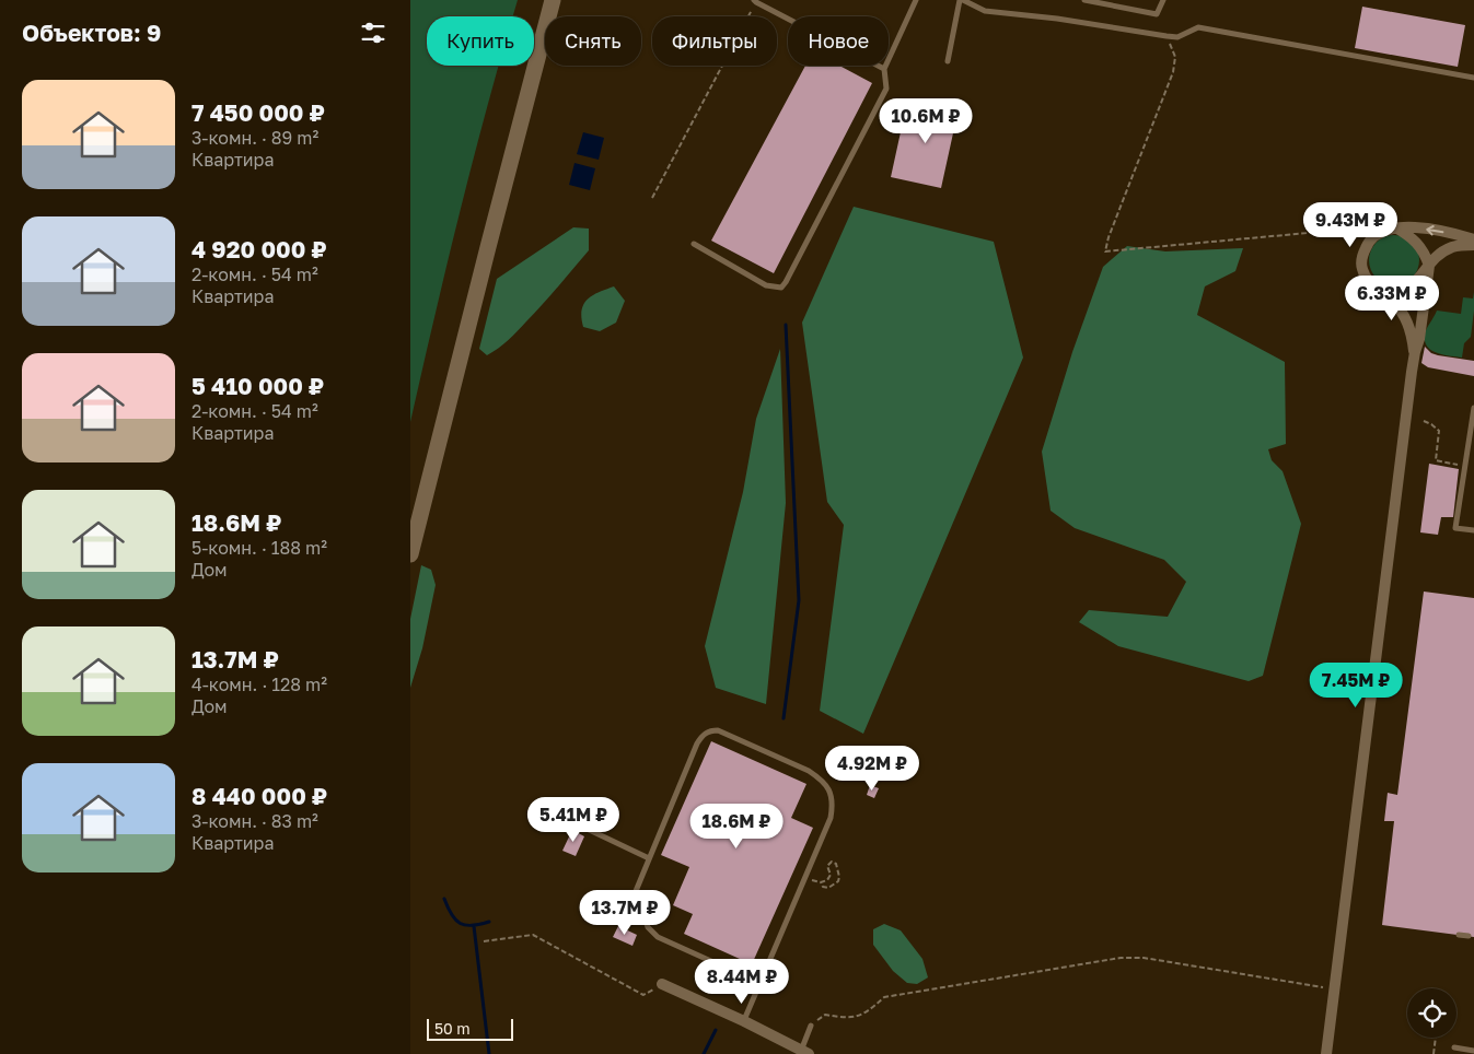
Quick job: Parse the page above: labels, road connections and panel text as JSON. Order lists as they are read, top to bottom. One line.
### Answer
{"scale_bar":"50 m","page":{"heading":"Объектов: 9","chip":["Купить","Снять","Фильтры","Новое"],"list":[{"name":"7 450 000 ₽","note":"3-комн. · 89 m² · Квартира"},{"name":"4 920 000 ₽","note":"2-комн. · 54 m² · Квартира"},{"name":"5 410 000 ₽","note":"2-комн. · 54 m² · Квартира"},{"name":"18.6M ₽","note":"5-комн. · 188 m² · Дом"},{"name":"13.7M ₽","note":"4-комн. · 128 m² · Дом"},{"name":"8 440 000 ₽","note":"3-комн. · 83 m² · Квартира"}],"price":["10.6M ₽","9.43M ₽","6.33M ₽","7.45M ₽","4.92M ₽","5.41M ₽","18.6M ₽","13.7M ₽","8.44M ₽"],"scale":"50 m"}}
